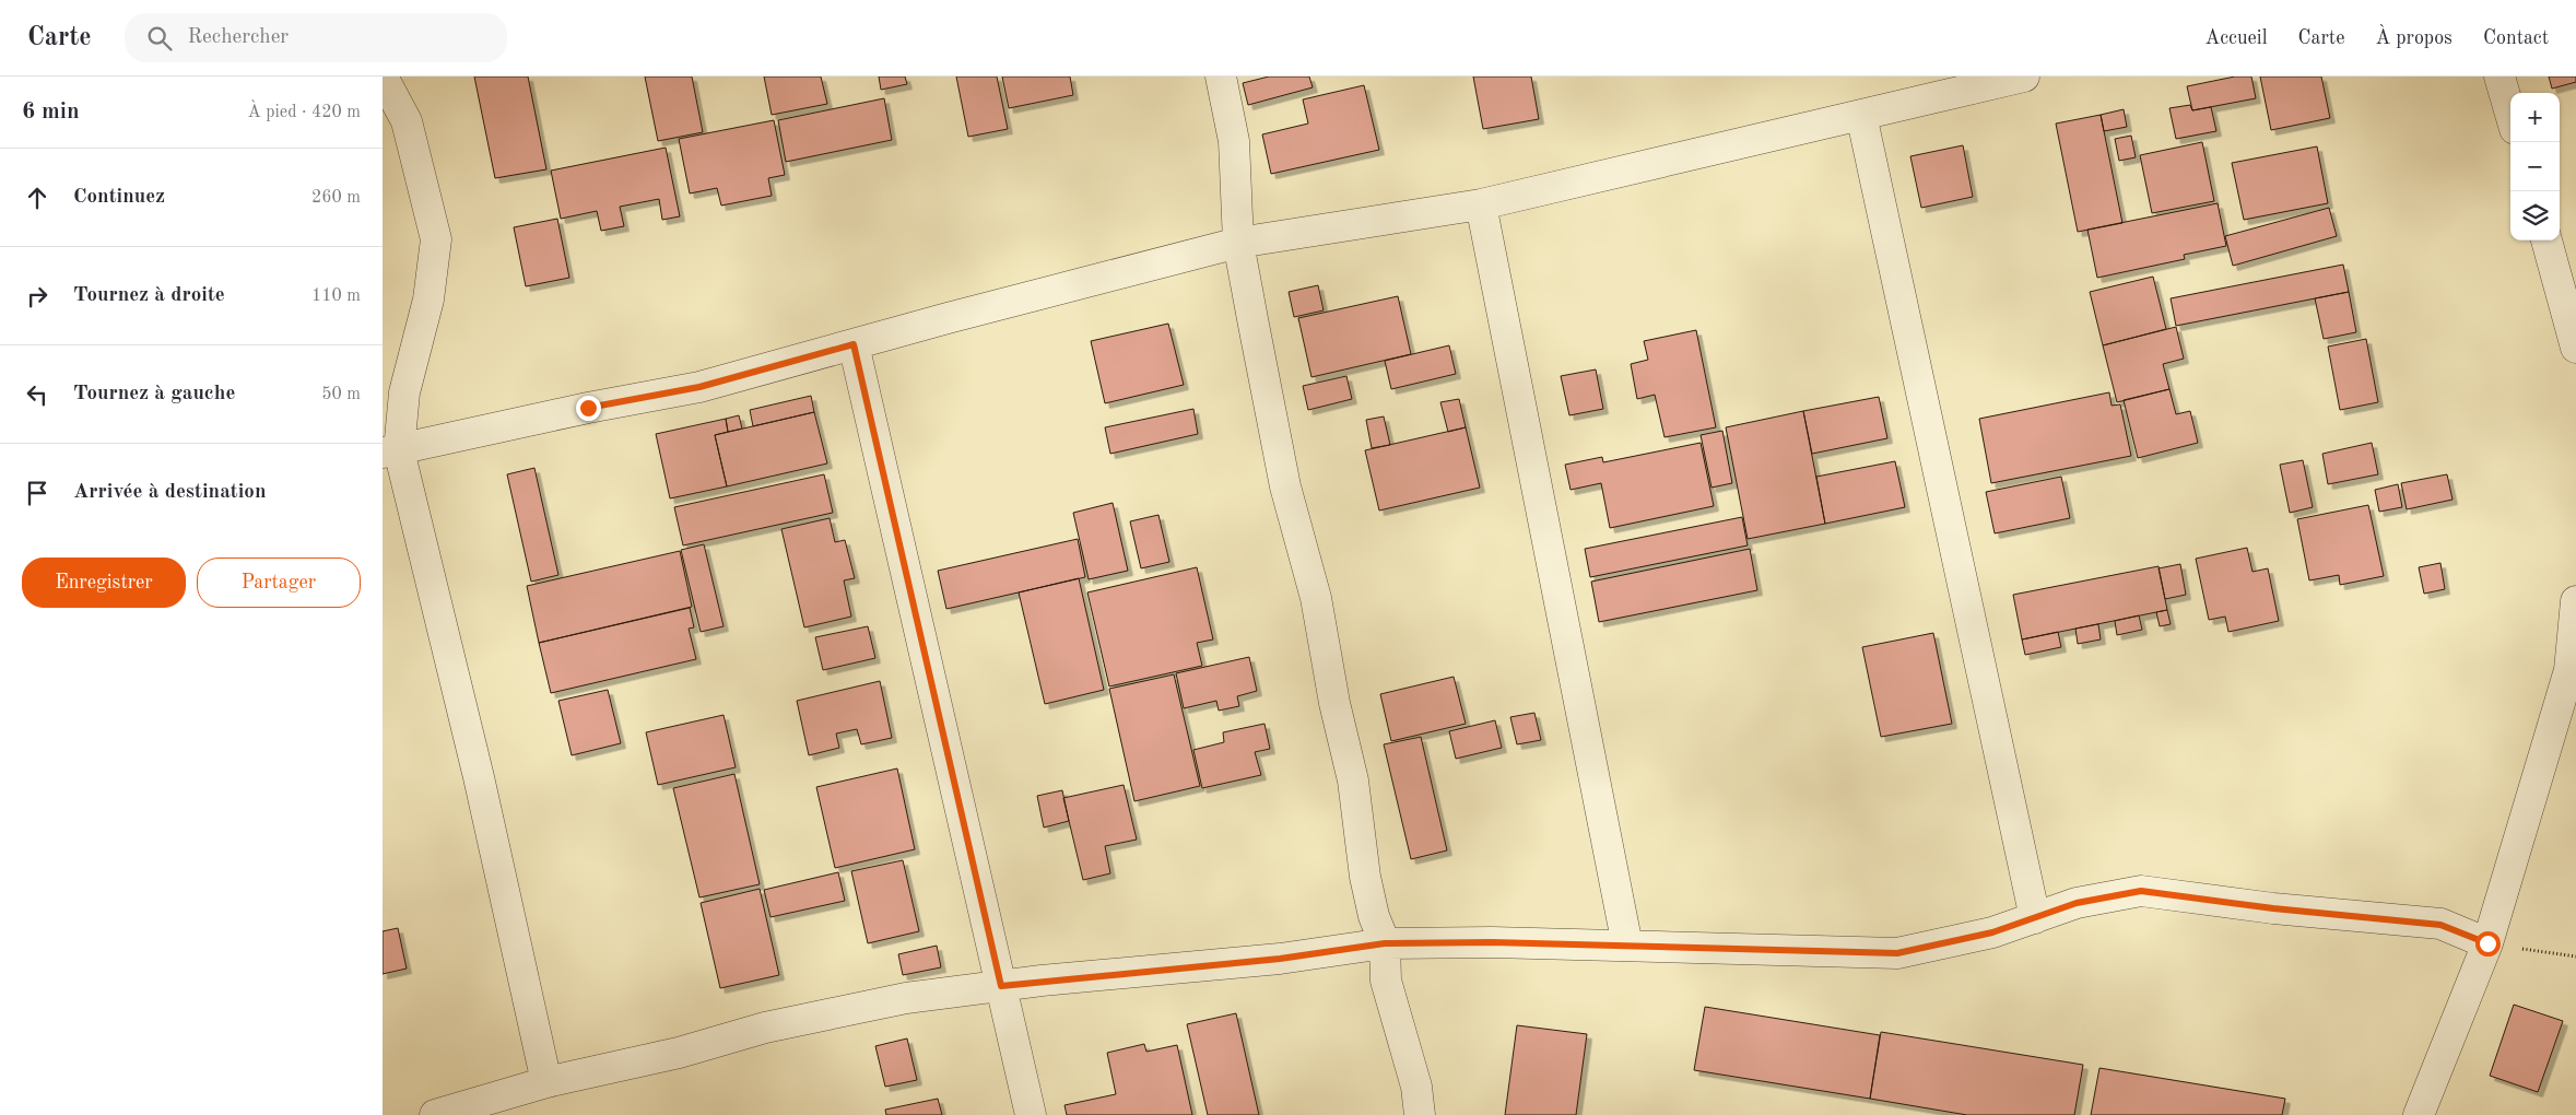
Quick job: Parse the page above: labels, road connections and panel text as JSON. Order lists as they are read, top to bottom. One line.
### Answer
{"page":{"header":"Carte","search":"Rechercher","nav":["Accueil","Carte","À propos","Contact"],"heading":["6 min","À pied · 420 m"],"map_buttons":["+","−"],"list":[["Continuez","260 m"],["Tournez à droite","110 m"],["Tournez à gauche","50 m"],"Arrivée à destination"],"buttons":["Enregistrer","Partager"]}}
